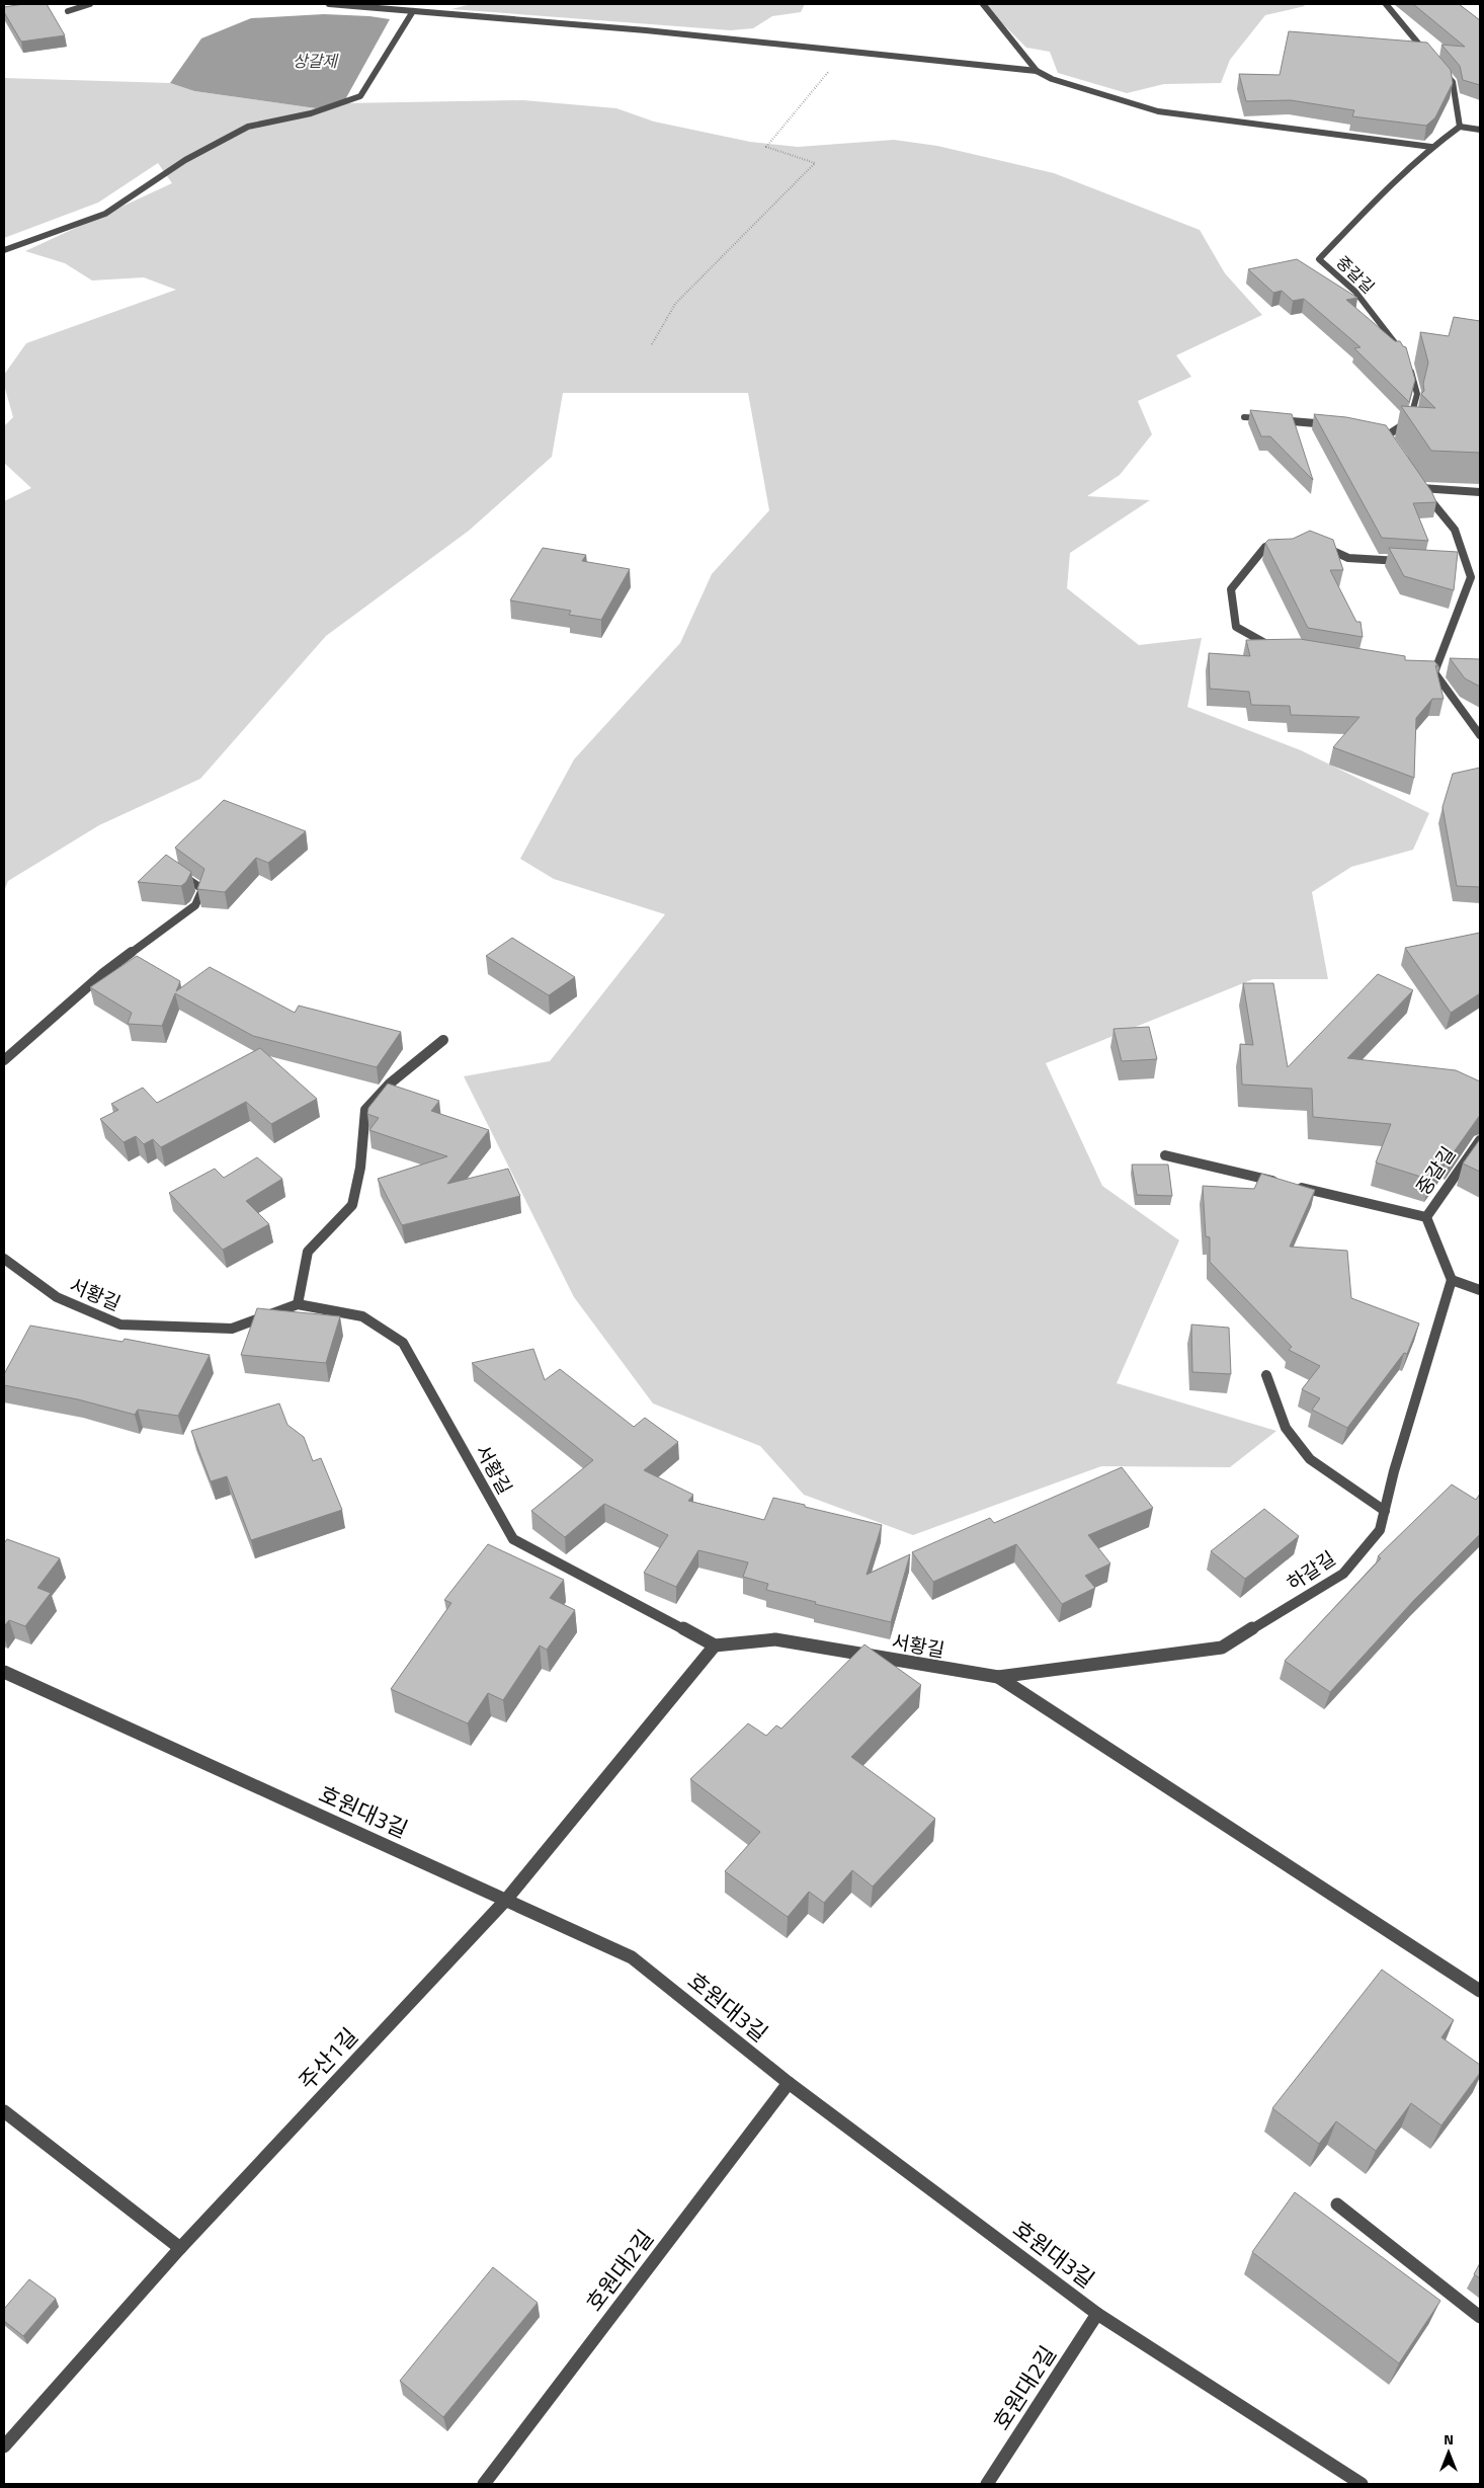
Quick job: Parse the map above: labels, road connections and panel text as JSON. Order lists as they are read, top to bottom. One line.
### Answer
{"streets":{"street":["중갈길","서황길","하갈길","호원대3길","주산1길","호원대2길"]},"crossings":[["중갈길","하갈길"],["서황길","하갈길"],["서황길","주산1길"],["호원대3길","주산1길"],["호원대3길","호원대2길"]],"water":["상갈제"],"north":"top"}
